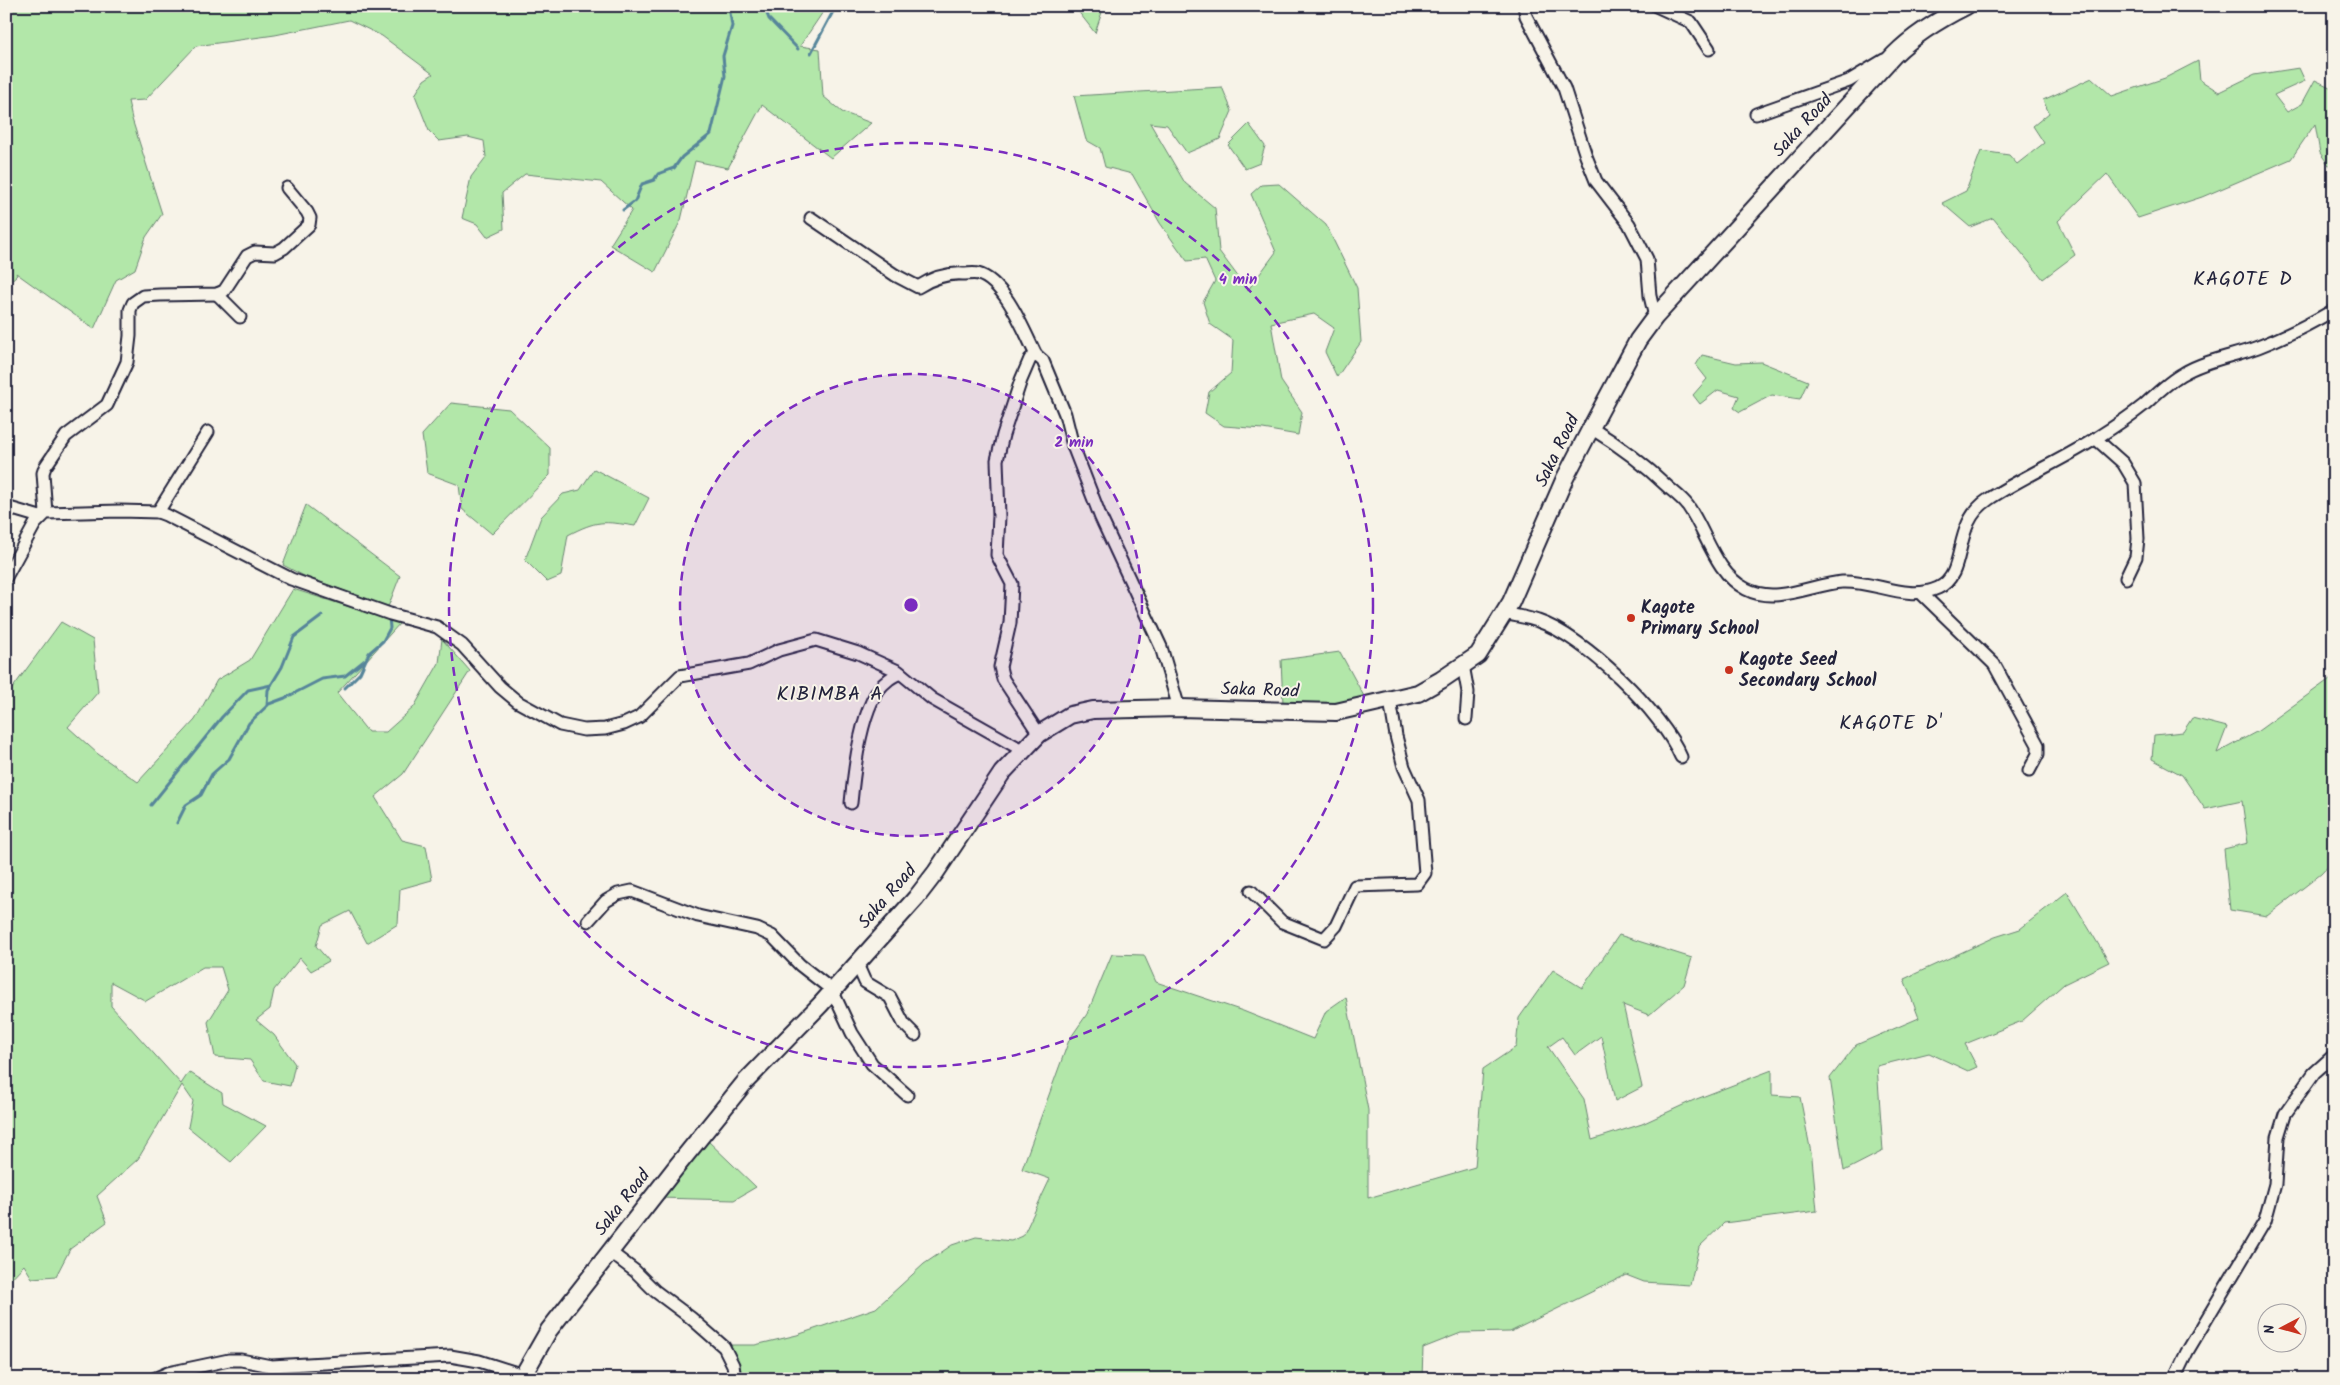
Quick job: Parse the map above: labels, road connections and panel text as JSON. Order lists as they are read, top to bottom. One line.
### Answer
{"streets":{"main road":["Saka Road"]},"districts":["KAGOTE D","KIBIMBA A","KAGOTE D'"],"places":["Kagote Primary School","Kagote Seed Secondary School"],"north":"left","rings":["4 min","2 min"]}
